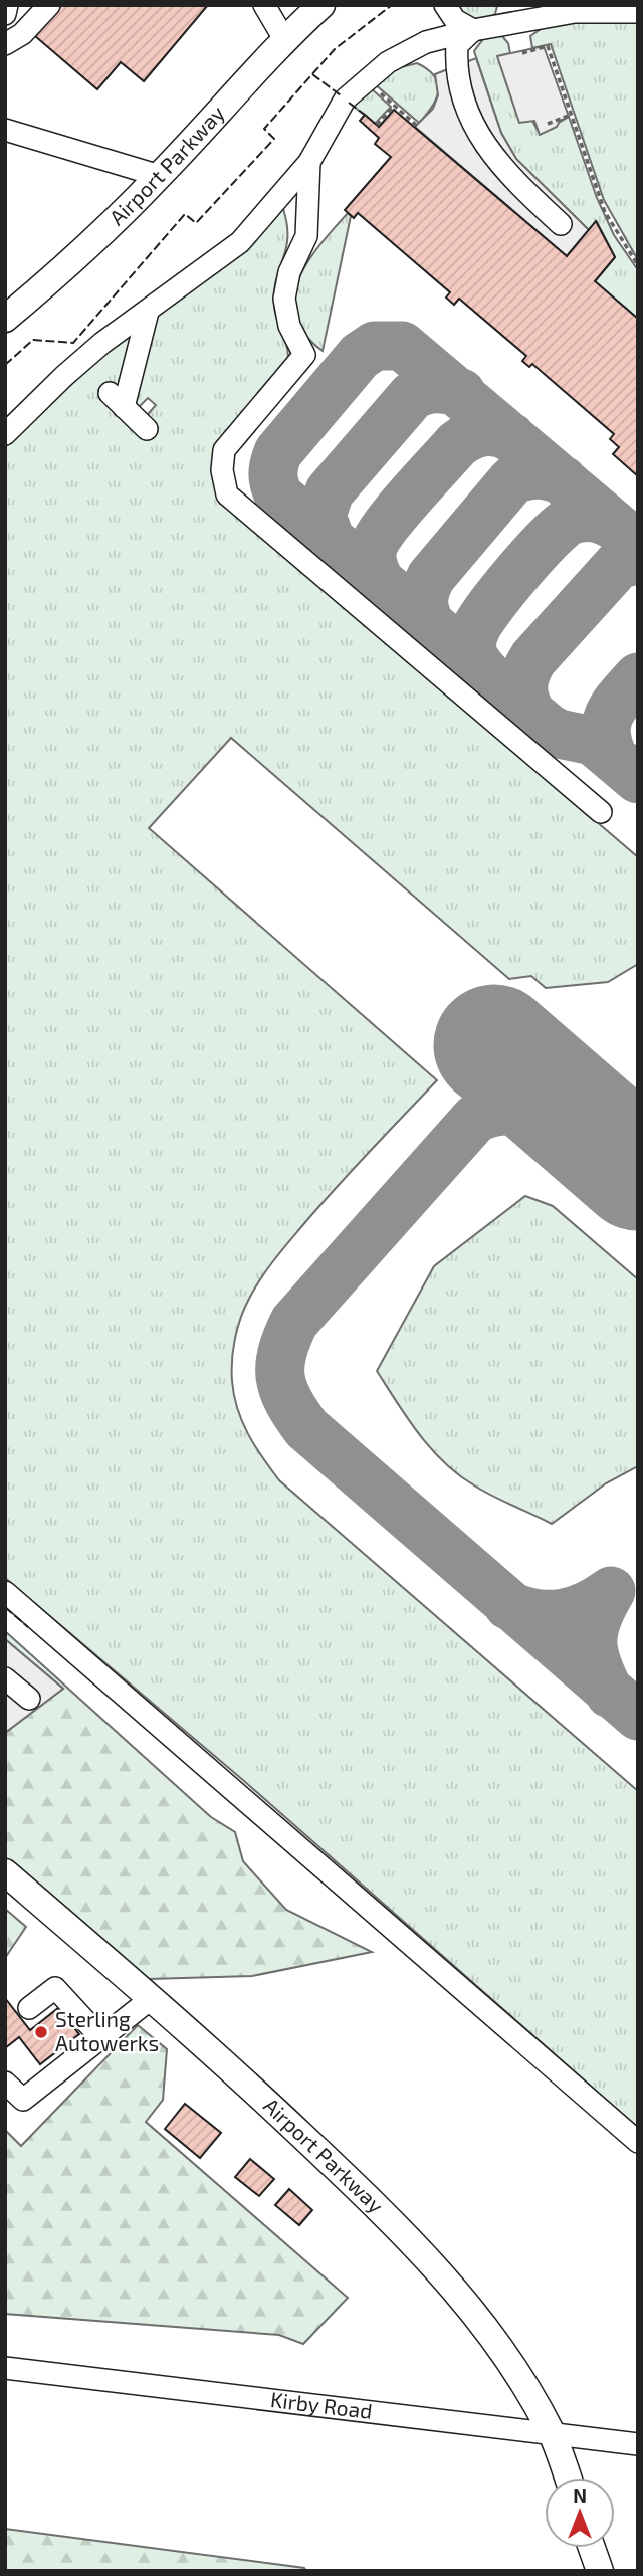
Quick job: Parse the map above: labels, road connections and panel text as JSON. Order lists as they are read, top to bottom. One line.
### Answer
{"streets":{"main road":["Airport Parkway"],"street":["Kirby Road"]},"crossings":[["Airport Parkway","Kirby Road"]],"places":["Sterling Autowerks"],"north":"top"}
